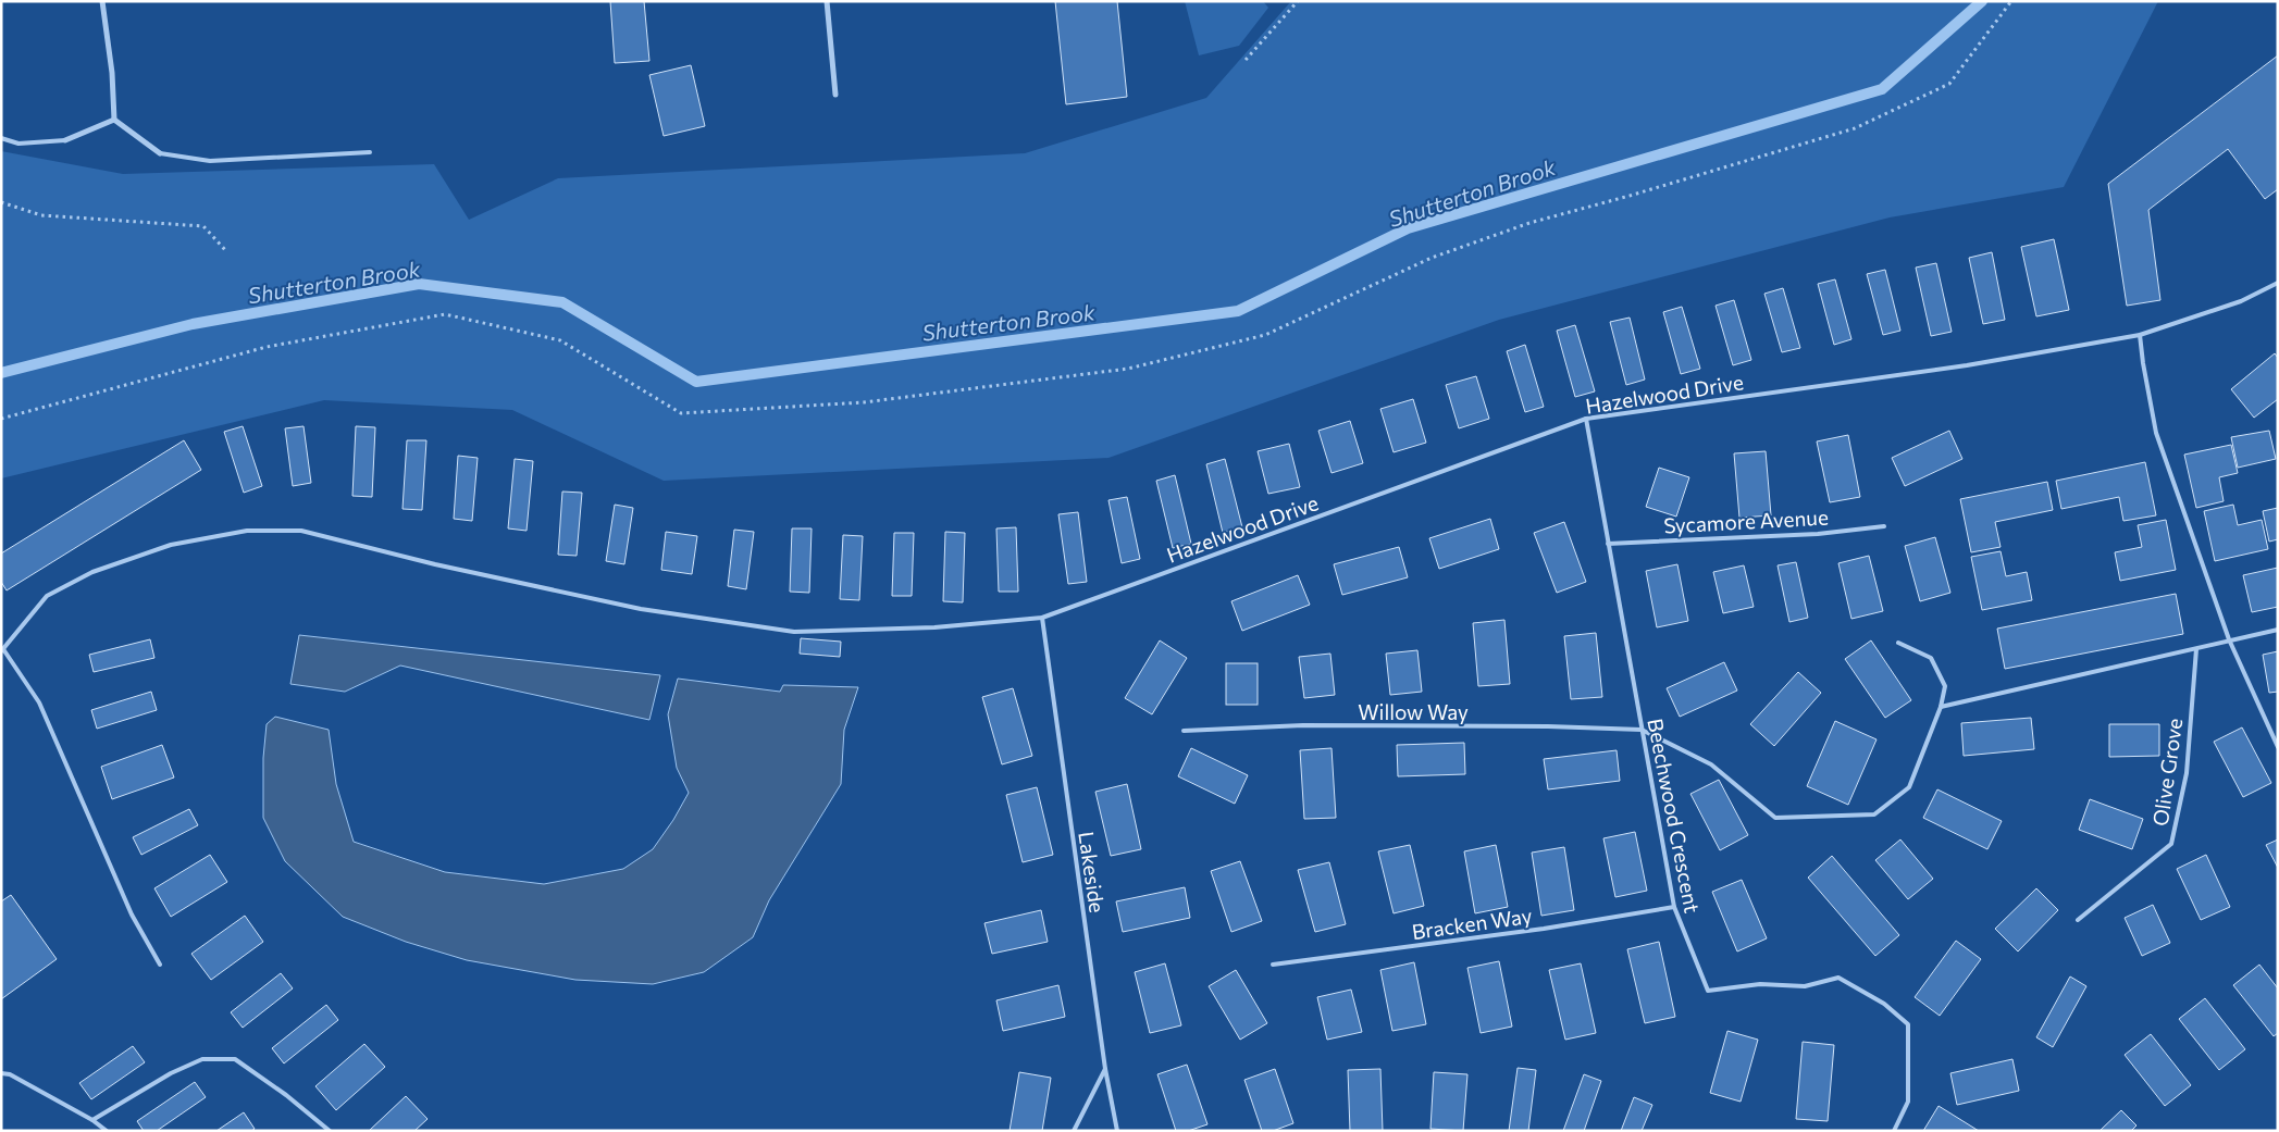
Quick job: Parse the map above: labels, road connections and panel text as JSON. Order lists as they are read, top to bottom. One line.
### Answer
{"streets":{"lane":["Hazelwood Drive","Sycamore Avenue","Willow Way","Olive Grove","Beechwood Crescent","Lakeside","Bracken Way"]},"crossings":[["Hazelwood Drive","Beechwood Crescent"],["Hazelwood Drive","Lakeside"],["Sycamore Avenue","Beechwood Crescent"],["Willow Way","Beechwood Crescent"],["Beechwood Crescent","Bracken Way"]],"water":["Shutterton Brook"]}
